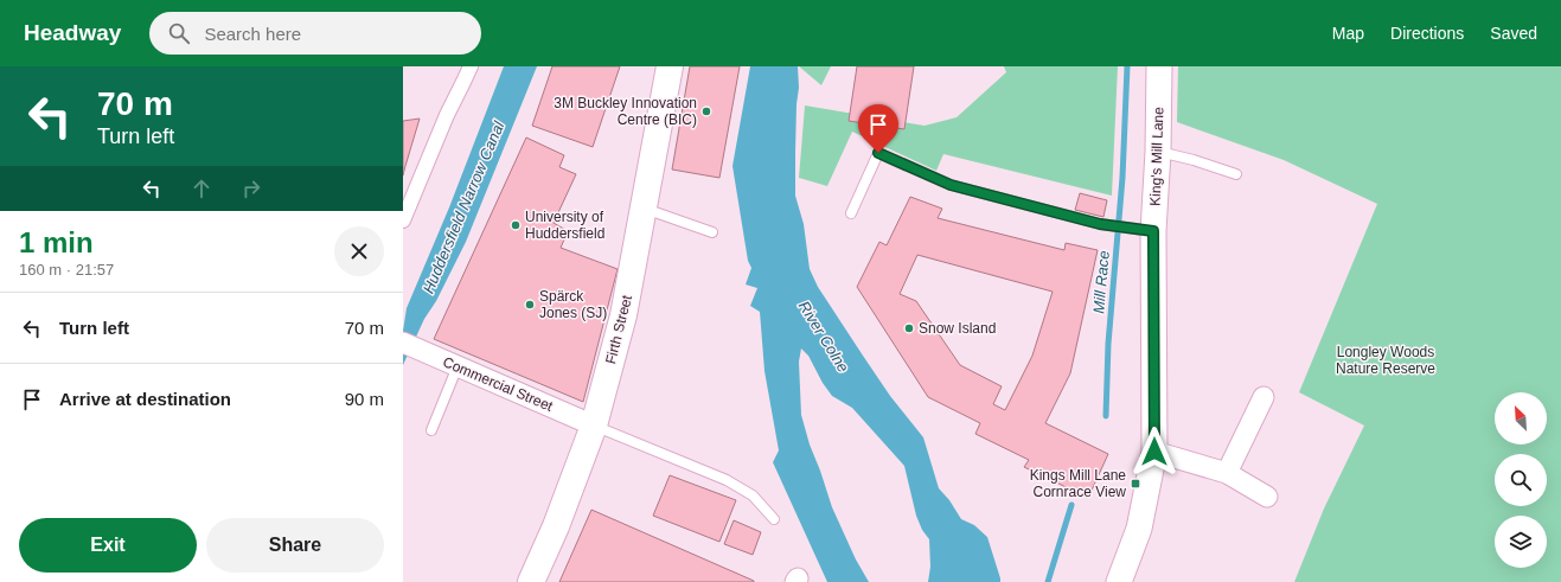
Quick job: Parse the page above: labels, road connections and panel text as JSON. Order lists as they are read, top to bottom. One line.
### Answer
{"streets":{"main road":["Firth Street"],"street":["King's Mill Lane","Commercial Street"]},"crossings":[["Firth Street","Commercial Street"]],"water":["Huddersfield Narrow Canal","Mill Race","River Colne"],"parks":["Longley Woods Nature Reserve"],"places":{"other":["3M Buckley Innovation Centre (BIC)","University of Huddersfield","Spärck Jones (SJ)","Snow Island"],"transit":["Kings Mill Lane Cornrace View"]},"north":"top left","page":{"header":"Headway","search":"Search here","nav":["Map","Directions","Saved"],"turn":["70 m","Turn left"],"heading":["1 min","160 m · 21:57"],"list":[{"name":"Turn left","value":"70 m"},{"name":"Arrive at destination","value":"90 m"}],"buttons":["Exit","Share"]}}
